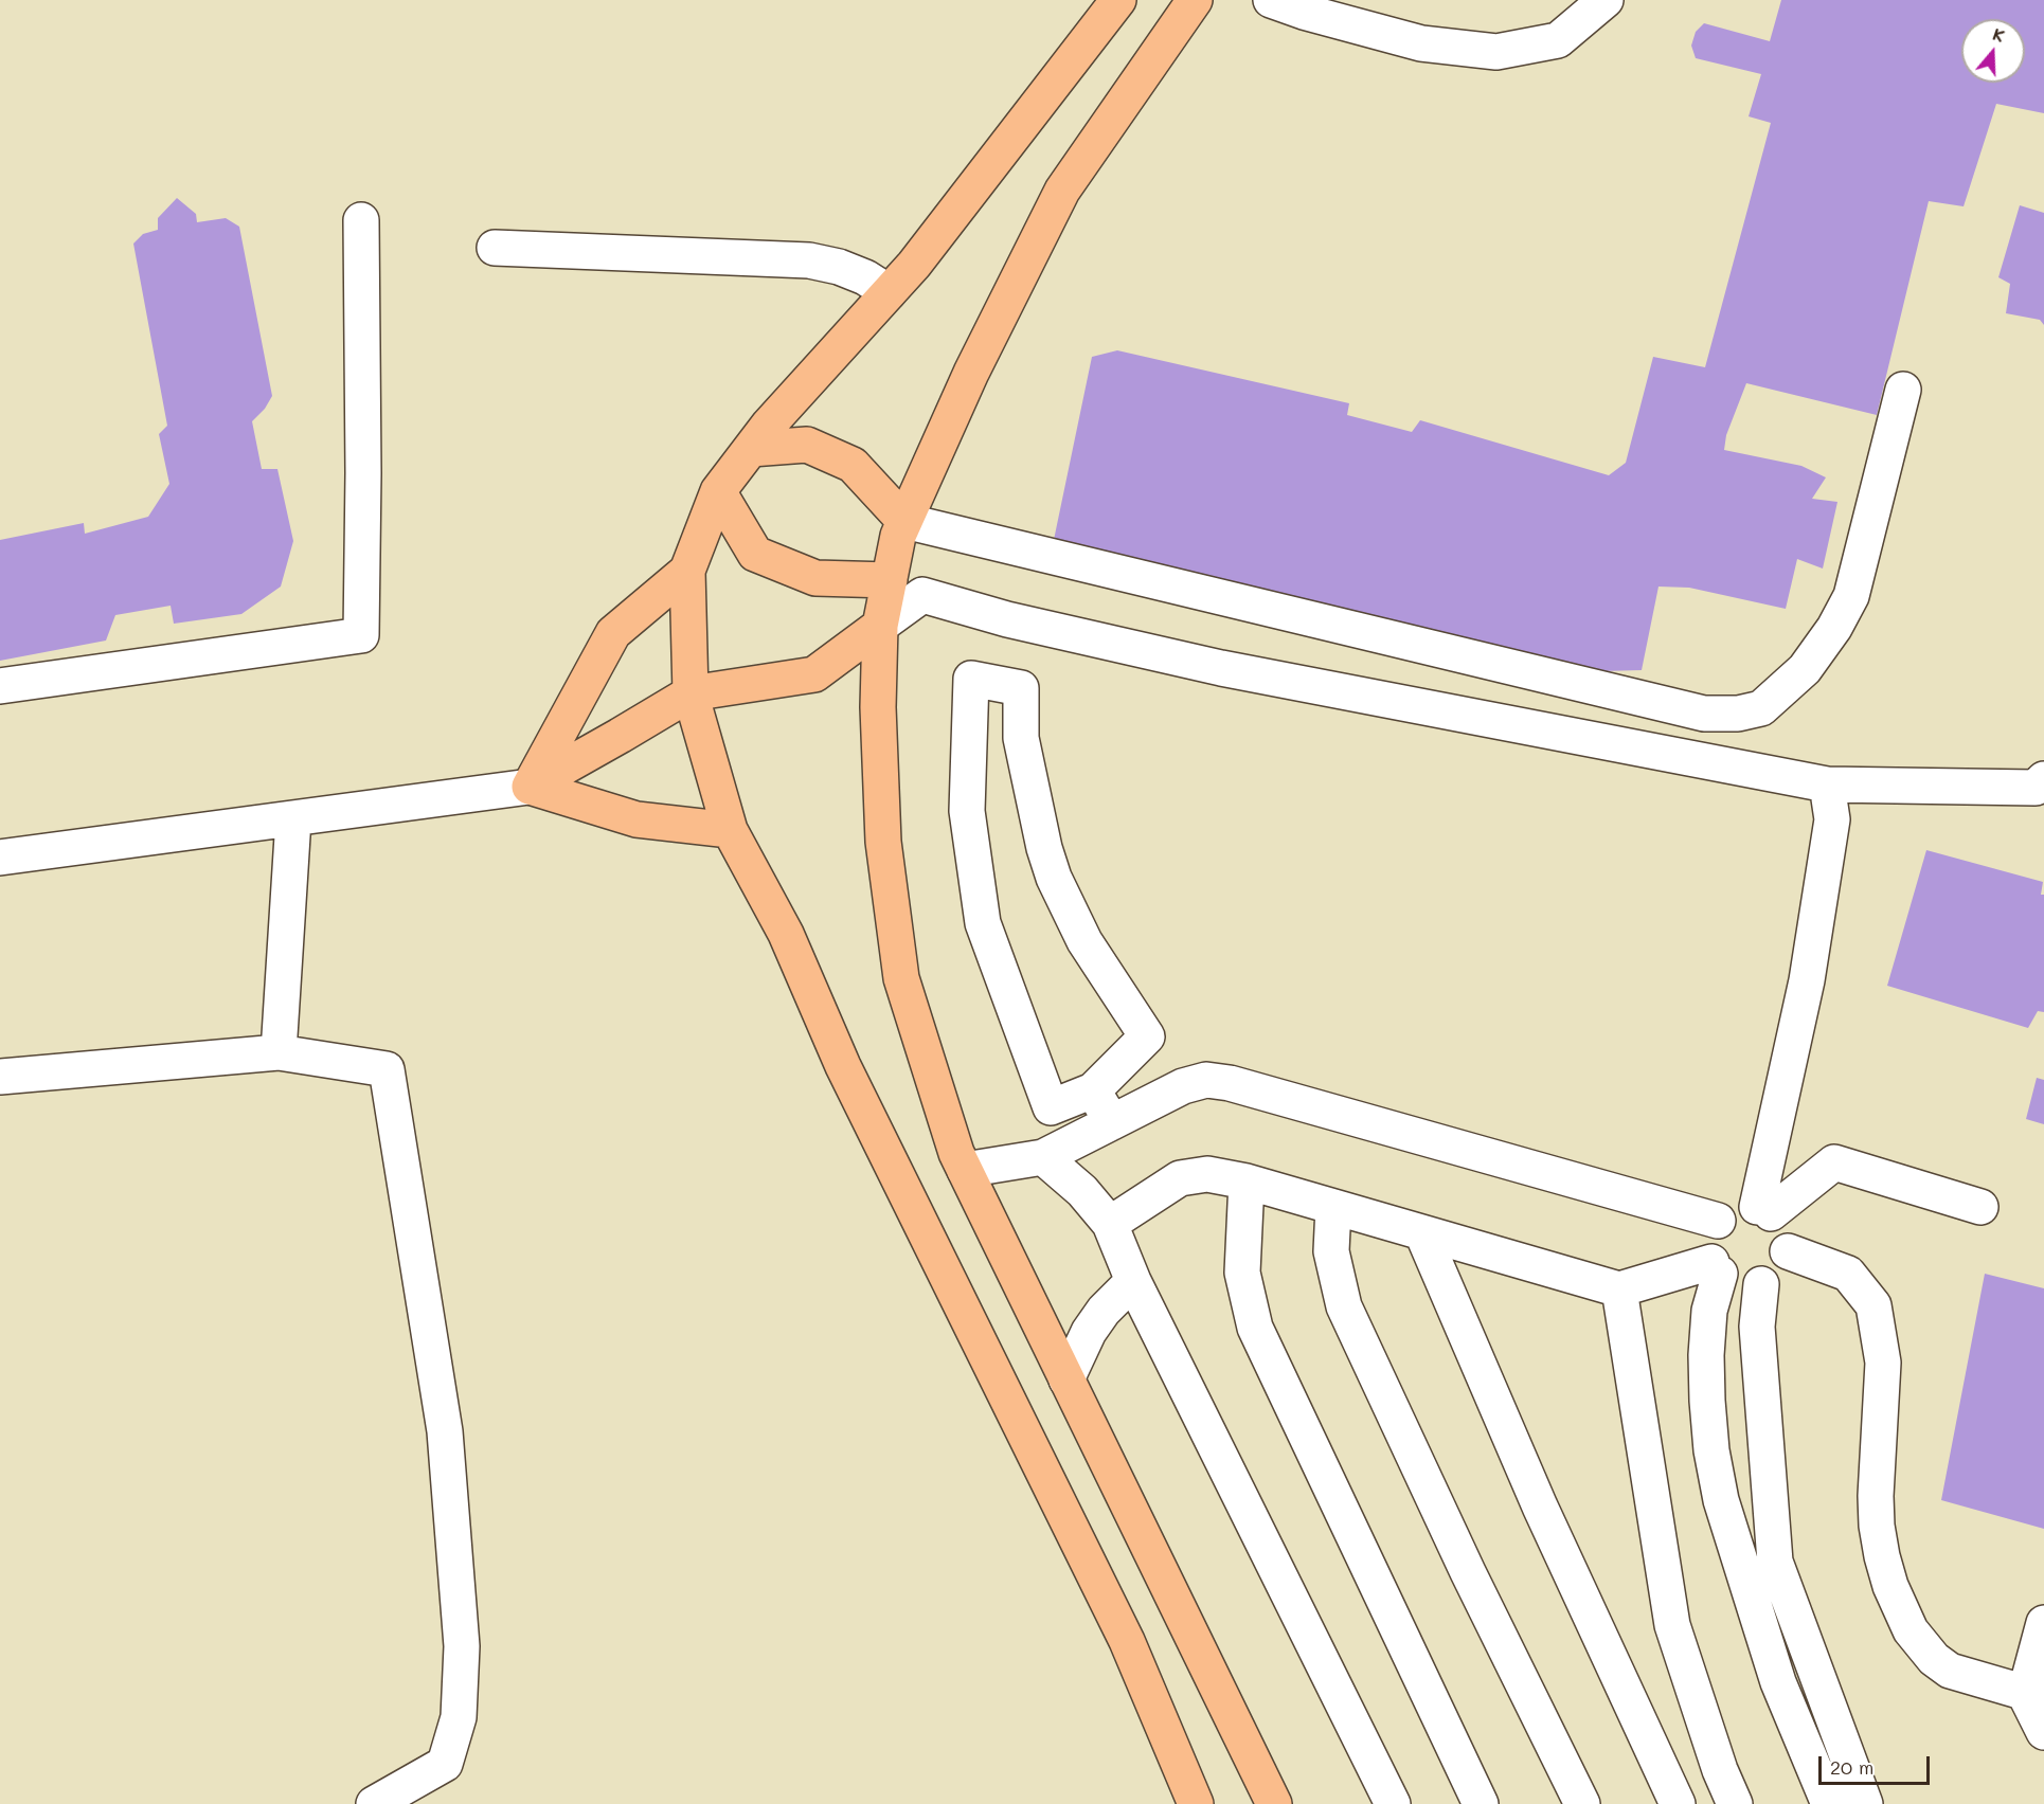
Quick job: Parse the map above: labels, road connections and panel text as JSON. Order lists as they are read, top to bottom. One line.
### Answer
{"scale_bar":"20 m","north":"top"}
